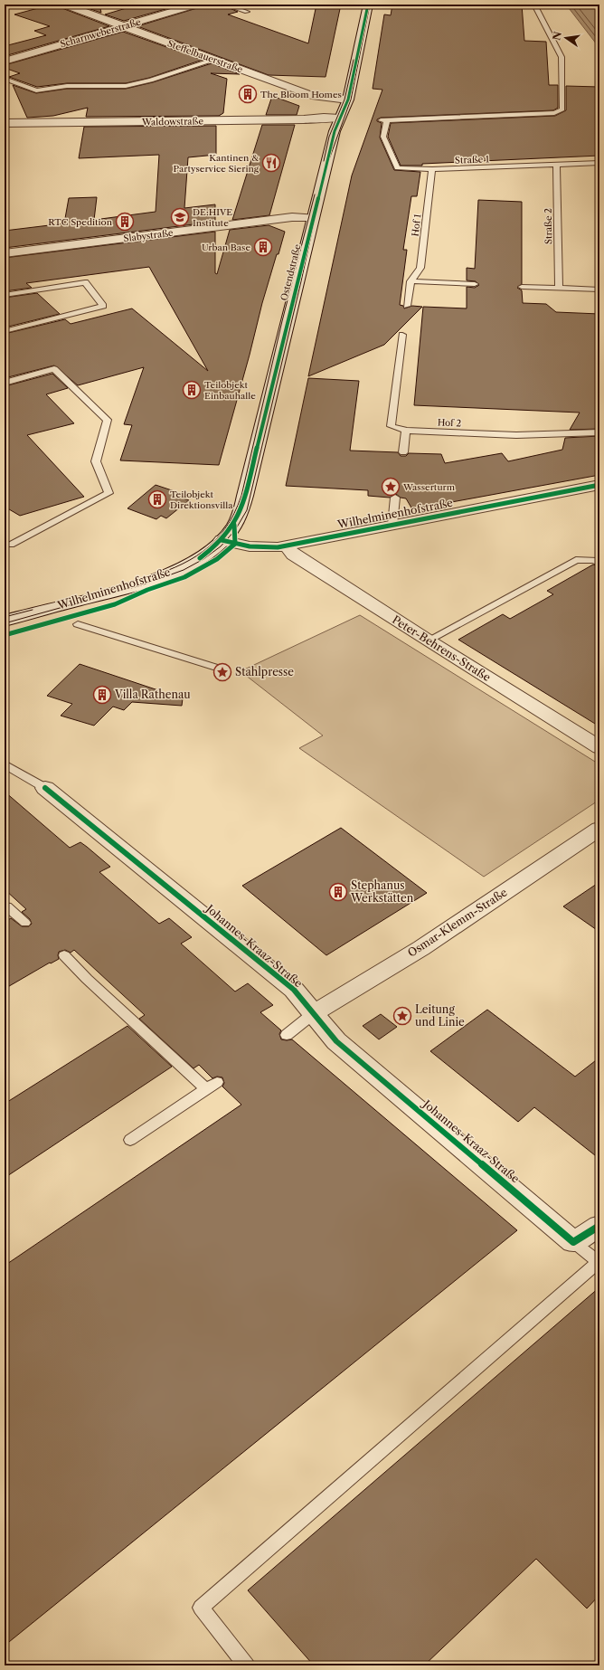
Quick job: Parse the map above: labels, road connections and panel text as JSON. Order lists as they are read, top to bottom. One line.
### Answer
{"streets":{"street":["Scharnweberstraße","Steffelbauerstraße","Waldowstraße","Slabystraße","Ostendstraße","Wilhelminenhofstraße","Peter-Behrens-Straße","Osmar-Klemm-Straße","Johannes-Kraaz-Straße"],"lane":["Straße 1","Hof 1","Straße 2","Hof 2"]},"crossings":[["Scharnweberstraße","Steffelbauerstraße"],["Steffelbauerstraße","Ostendstraße"],["Waldowstraße","Ostendstraße"],["Straße 1","Hof 1"],["Straße 1","Straße 2"],["Slabystraße","Ostendstraße"],["Ostendstraße","Wilhelminenhofstraße"],["Wilhelminenhofstraße","Peter-Behrens-Straße"],["Osmar-Klemm-Straße","Johannes-Kraaz-Straße"]],"places":{"building":["The Bloom Homes","RTC Spedition","Urban Base","Teilobjekt Einbauhalle","Teilobjekt Direktionsvilla","Villa Rathenau","Stephanus Werkstätten"],"restaurant":["Kantinen & Partyservice Siering"],"school or university":["DE:HIVE Institute"],"place":["Wasserturm","Stahlpresse","Leitung und Linie"]},"north":"left"}
